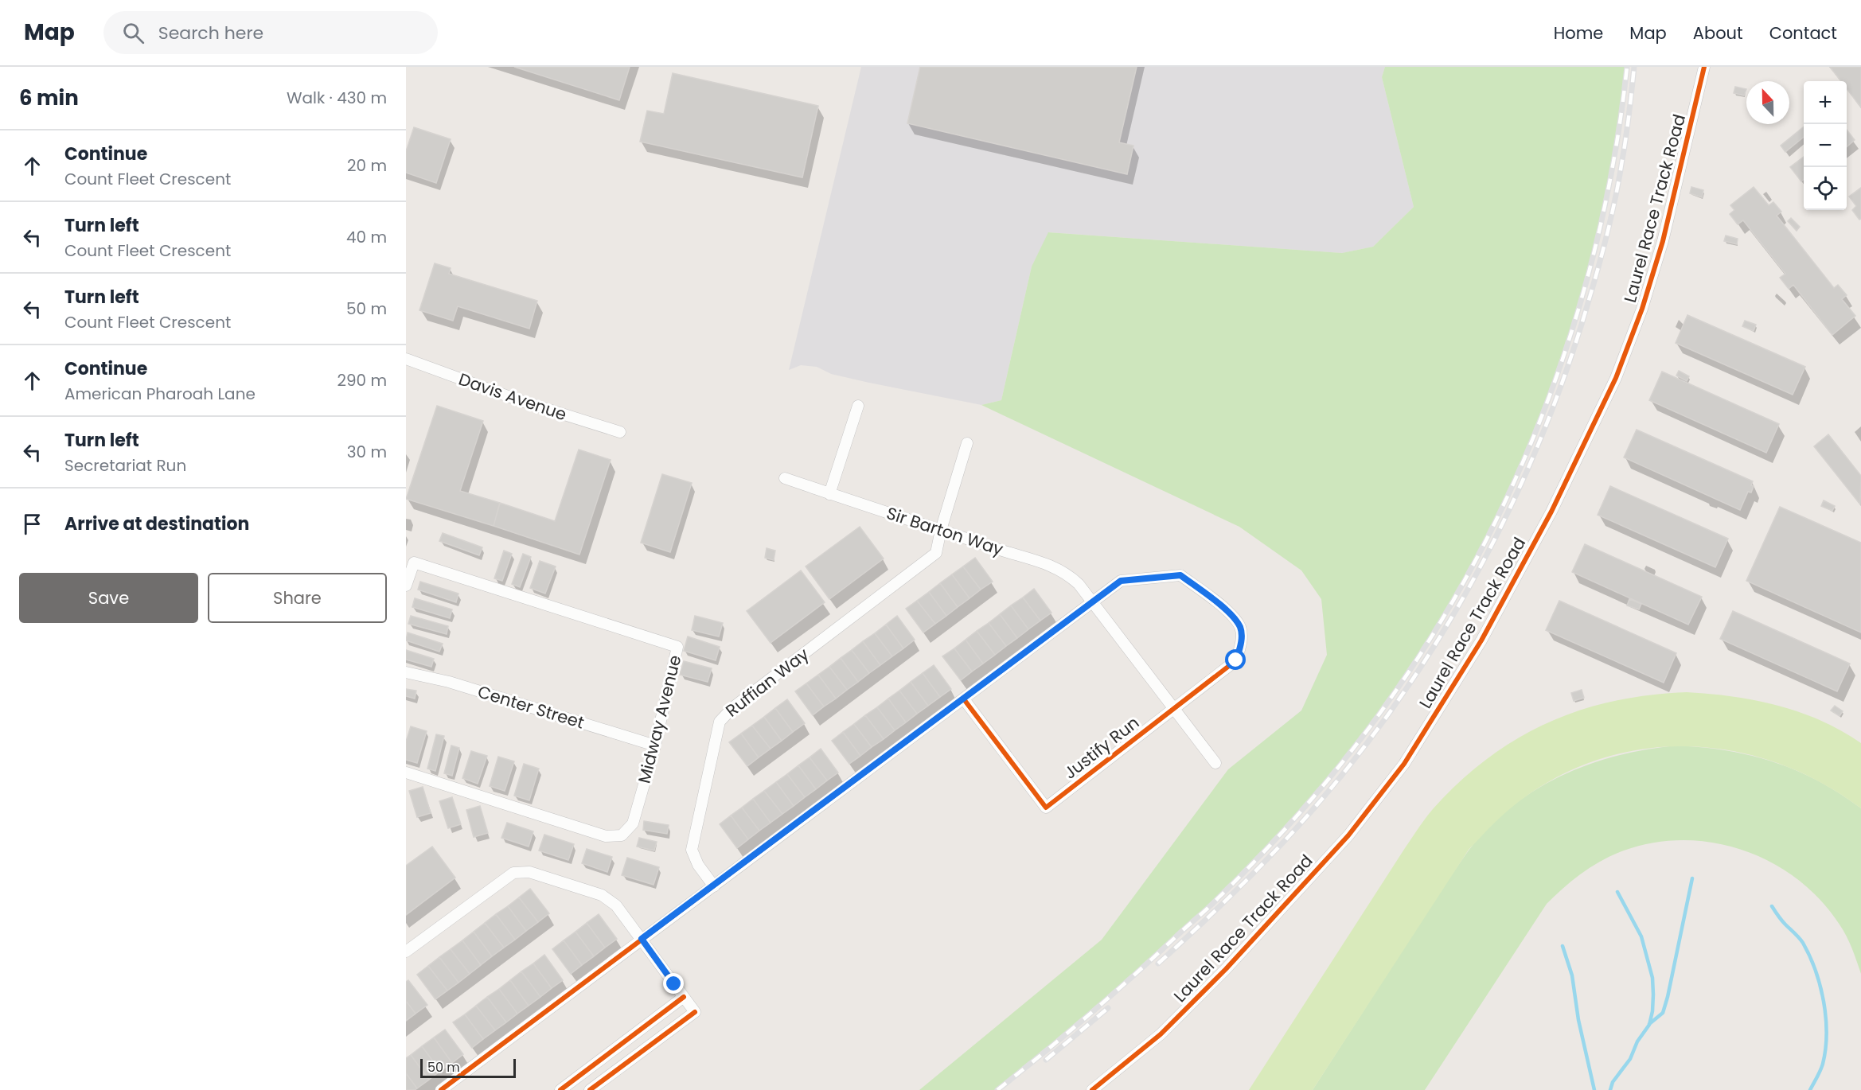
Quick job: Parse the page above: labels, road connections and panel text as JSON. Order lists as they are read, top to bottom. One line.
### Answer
{"streets":{"street":["Laurel Race Track Road","Davis Avenue","Sir Barton Way","Ruffian Way","Center Street","Midway Avenue","Justify Run"]},"crossings":[["Sir Barton Way","Ruffian Way"],["Sir Barton Way","Justify Run"],["Ruffian Way","Justify Run"],["Center Street","Midway Avenue"]],"scale_bar":"50 m","north":"top","page":{"header":"Map","search":"Search here","nav":["Home","Map","About","Contact"],"heading":["6 min","Walk · 430 m"],"map_buttons":["+","−"],"list":[["Continue","Count Fleet Crescent","20 m"],["Turn left","Count Fleet Crescent","40 m"],["Turn left","Count Fleet Crescent","50 m"],["Continue","American Pharoah Lane","290 m"],["Turn left","Secretariat Run","30 m"],"Arrive at destination"],"buttons":["Save","Share"],"scale":"50 m"}}
